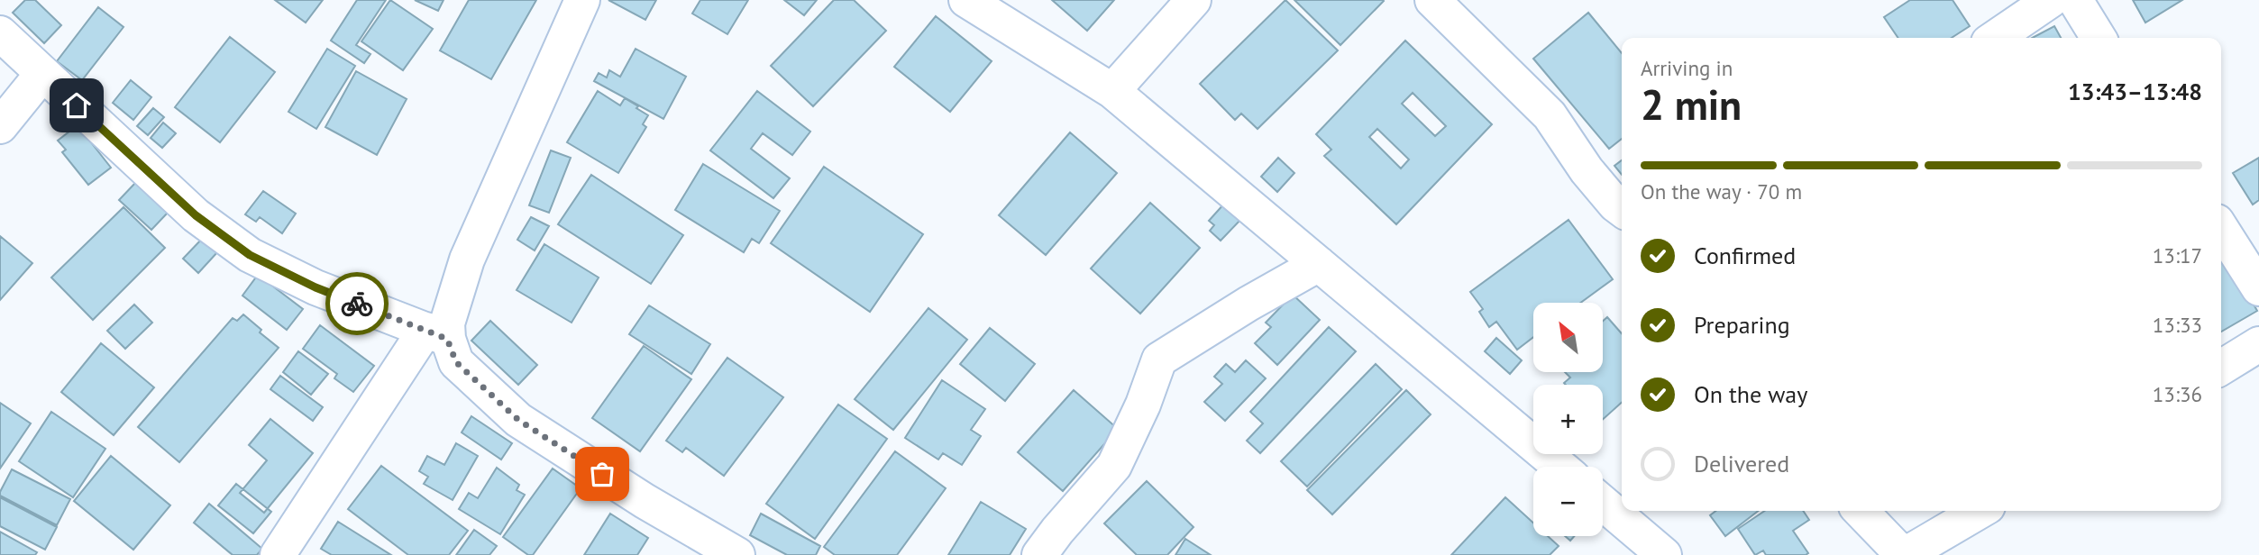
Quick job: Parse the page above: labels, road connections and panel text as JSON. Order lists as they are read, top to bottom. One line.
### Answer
{"north":"top left","page":{"heading":["2 min","Arriving in","13:43–13:48"],"bar":"On the way · 70 m","list":[["Confirmed","13:17"],["Preparing","13:33"],["On the way","13:36"],"Delivered"],"map_buttons":["+","−"]}}
